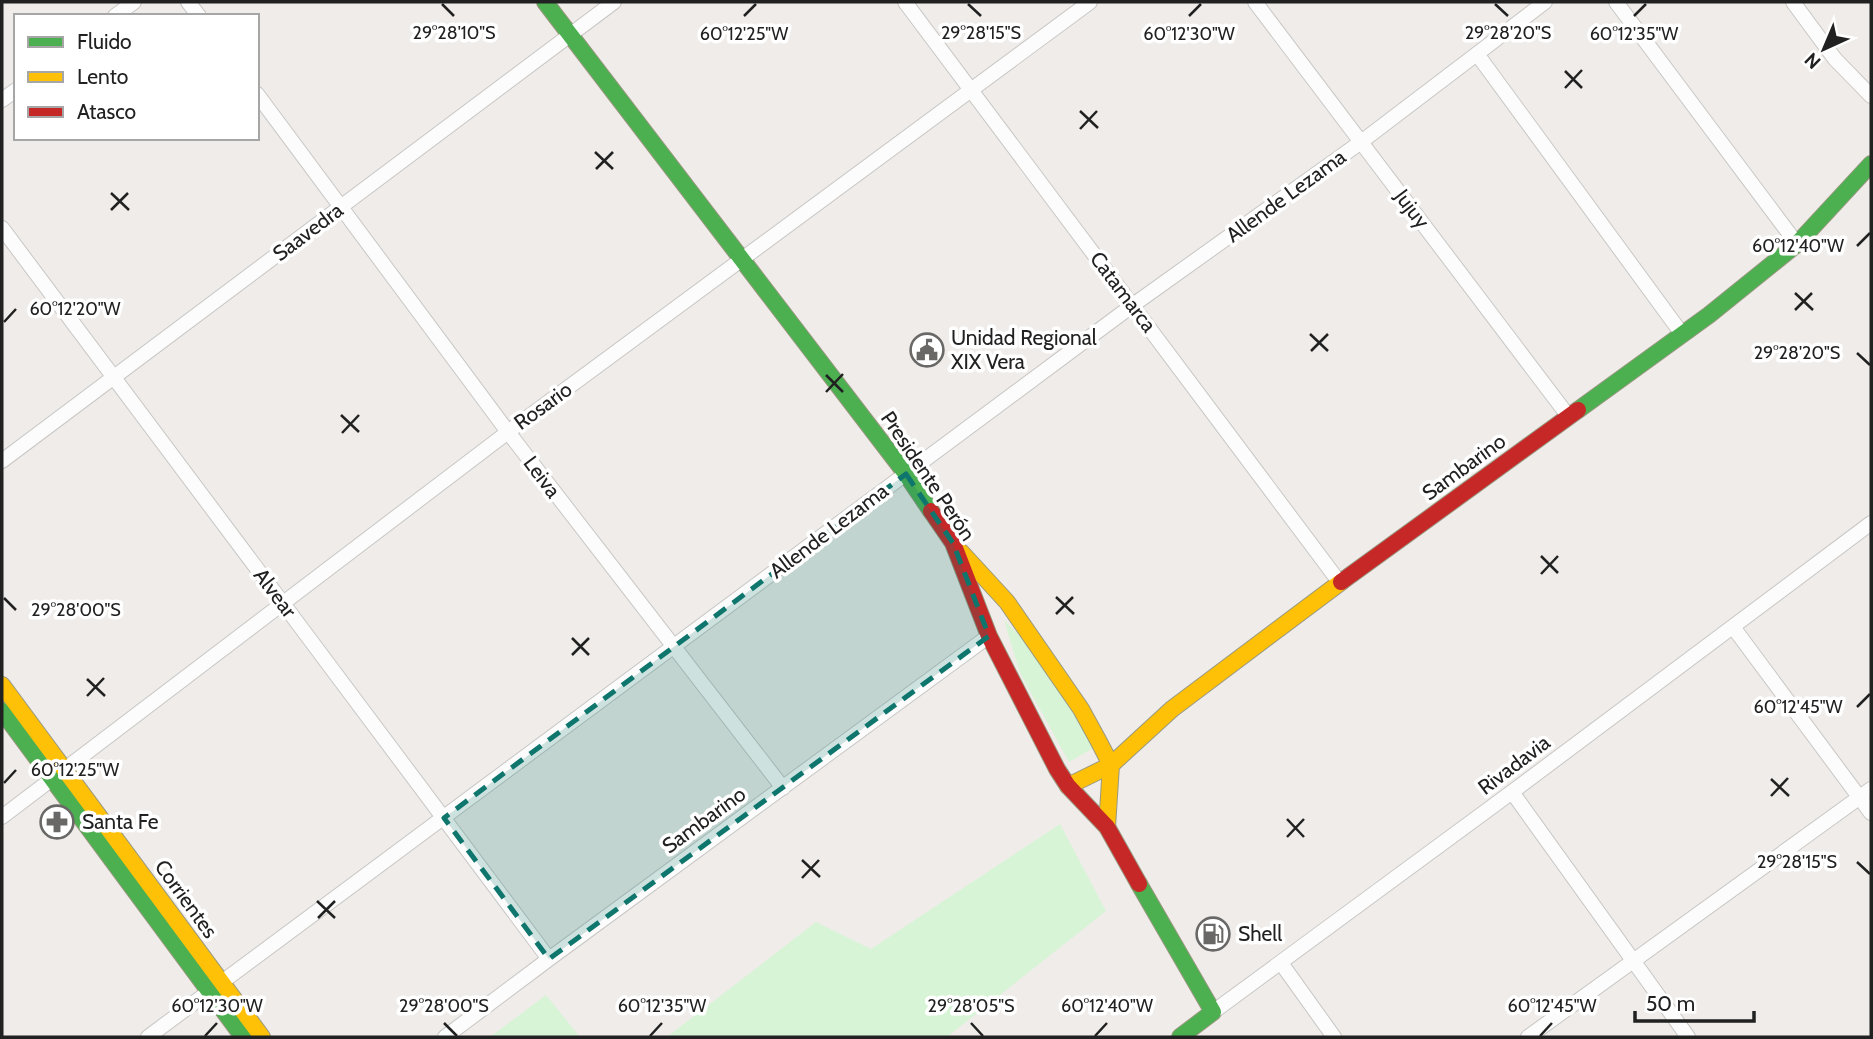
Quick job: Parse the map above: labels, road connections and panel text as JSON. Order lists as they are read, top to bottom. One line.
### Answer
{"streets":{"street":["Allende Lezama","Jujuy","Saavedra","Catamarca","Rosario","Sambarino","Presidente Perón","Leiva","Alvear","Rivadavia","Corrientes"]},"crossings":[["Allende Lezama","Jujuy"],["Allende Lezama","Catamarca"],["Allende Lezama","Presidente Perón"],["Allende Lezama","Leiva"],["Allende Lezama","Alvear"],["Allende Lezama","Corrientes"],["Jujuy","Sambarino"],["Saavedra","Presidente Perón"],["Saavedra","Leiva"],["Saavedra","Alvear"],["Catamarca","Rosario"],["Catamarca","Sambarino"],["Rosario","Presidente Perón"],["Rosario","Leiva"],["Rosario","Alvear"],["Rosario","Corrientes"],["Sambarino","Presidente Perón"],["Sambarino","Leiva"],["Sambarino","Alvear"],["Presidente Perón","Rivadavia"]],"places":{"public building":["Unidad Regional XIX Vera"],"pharmacy":["Santa Fe"],"fuel station":["Shell"]},"legend":["Fluido","Lento","Atasco"],"scale_bar":"50 m","north":"bottom left","coordinates":["29°28'10\"S","29°28'15\"S","29°28'20\"S","60°12'25\"W","60°12'30\"W","60°12'35\"W","60°12'40\"W","60°12'20\"W","29°28'00\"S","60°12'45\"W","29°28'05\"S"]}
